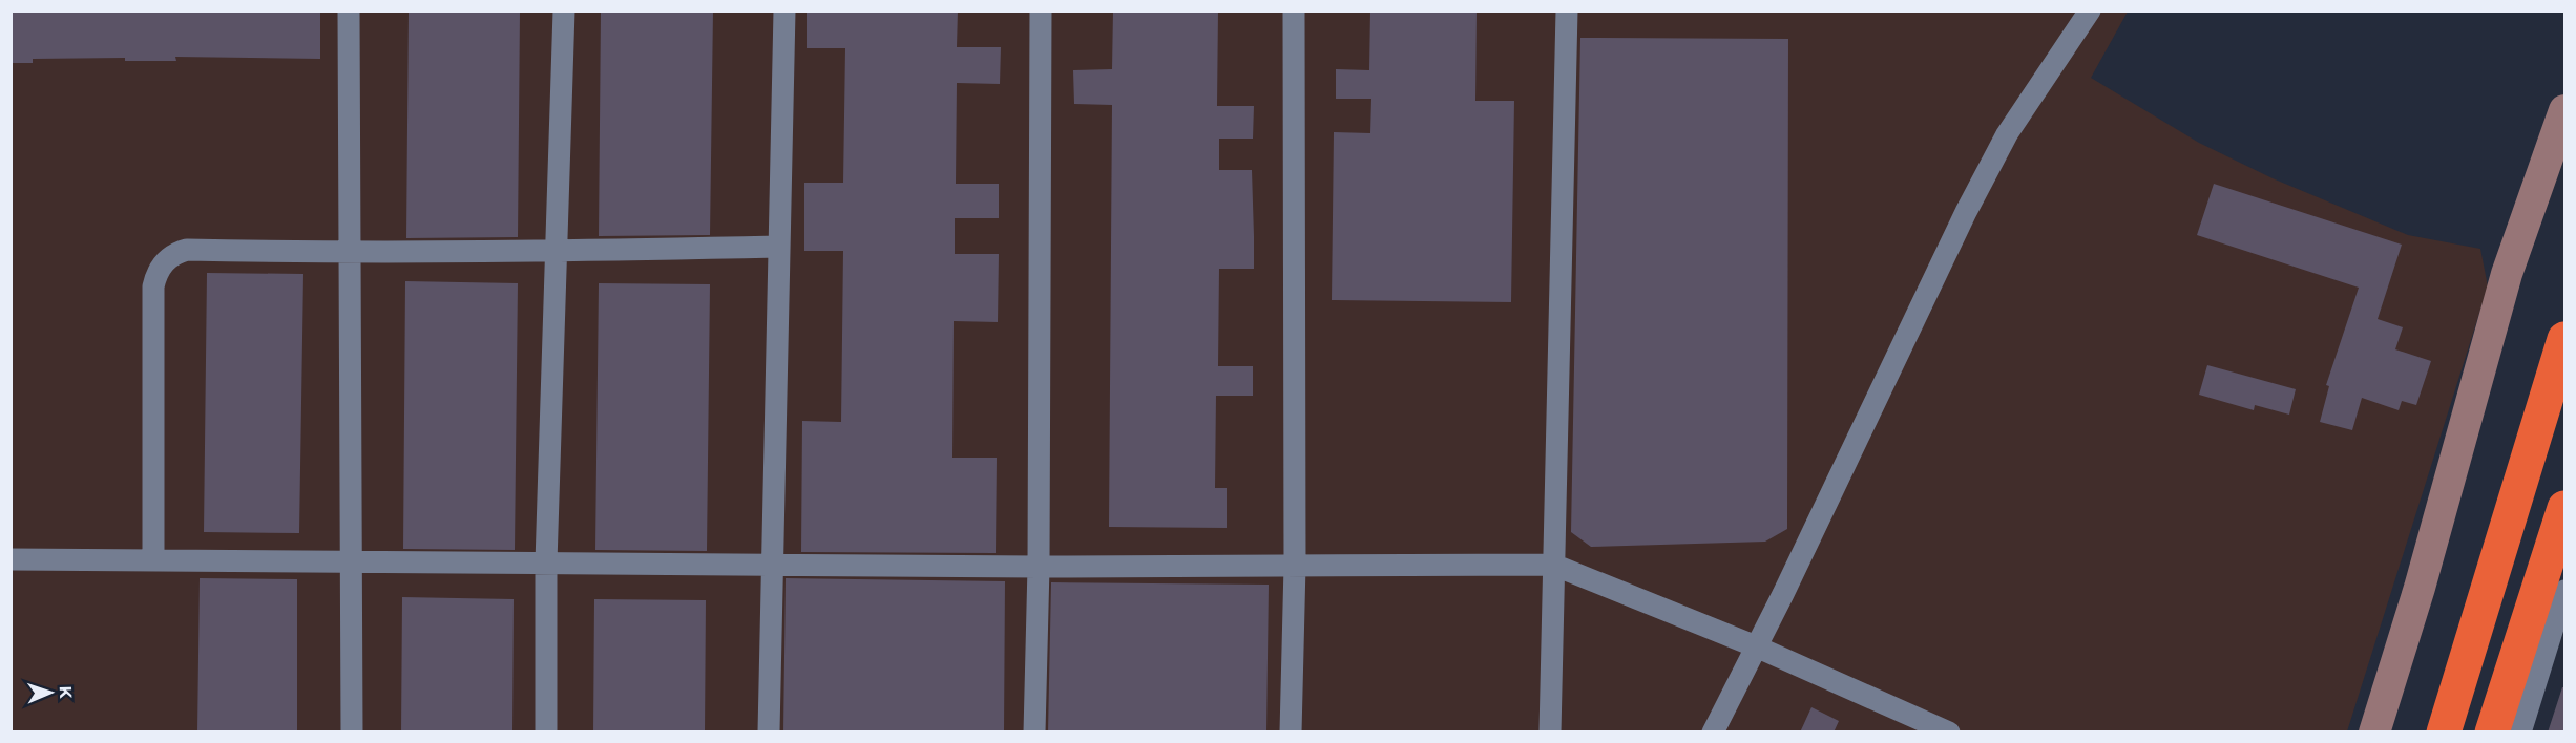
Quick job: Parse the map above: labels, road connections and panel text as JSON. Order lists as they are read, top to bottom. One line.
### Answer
{"north":"right"}
